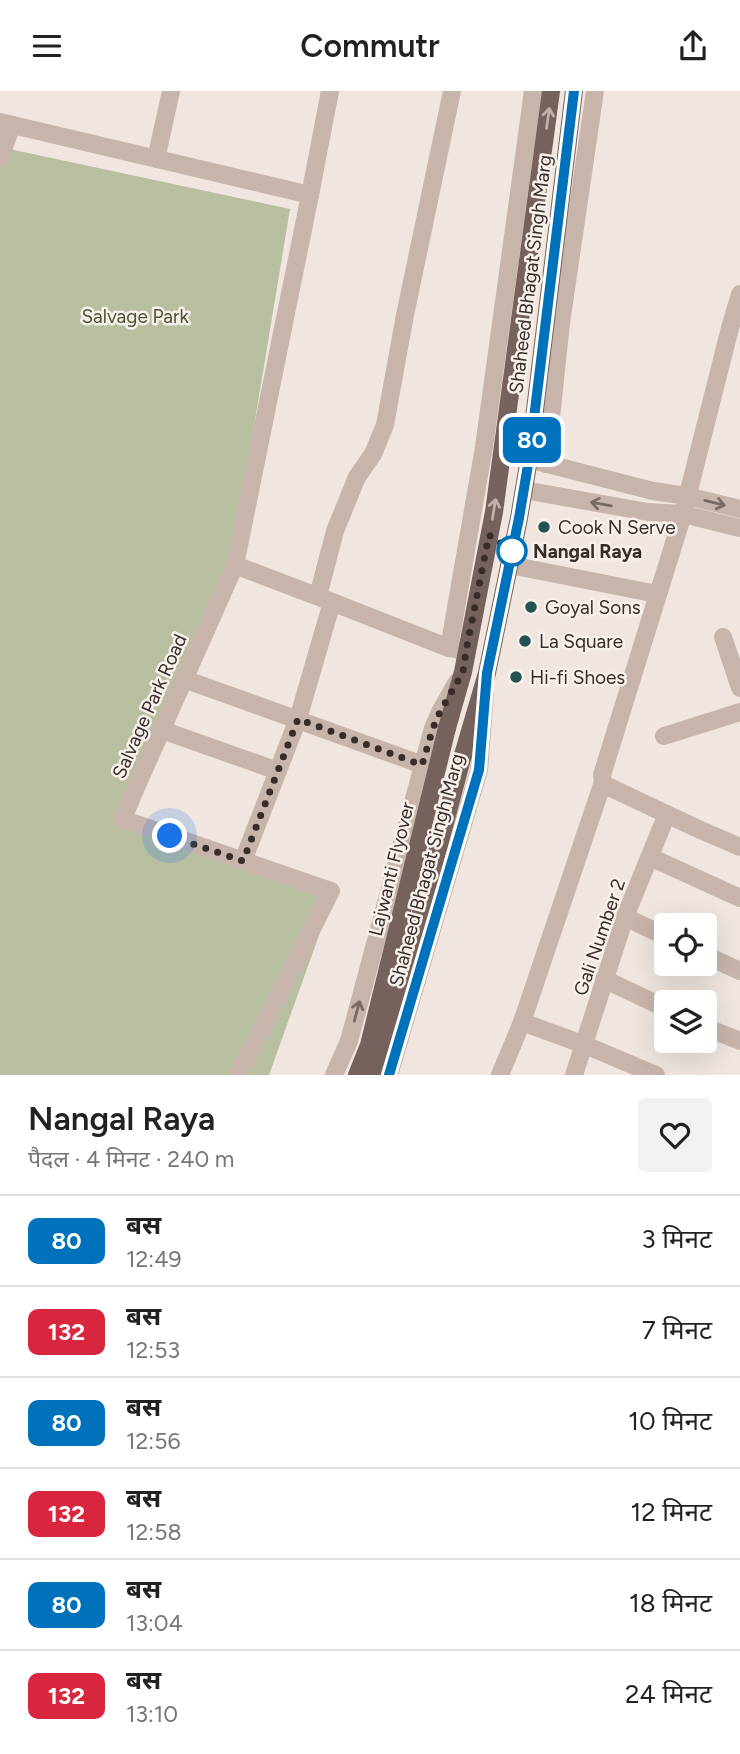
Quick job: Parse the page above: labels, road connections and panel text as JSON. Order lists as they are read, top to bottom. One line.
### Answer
{"streets":{"main road":["Shaheed Bhagat Singh Marg","Lajwanti Flyover"],"street":["Salvage Park Road","Gali Number 2"]},"crossings":[["Shaheed Bhagat Singh Marg","Lajwanti Flyover"]],"parks":["Salvage Park"],"places":["Cook N Serve","Nangal Raya","Goyal Sons","La Square","Hi-fi Shoes"],"lines":["bus line 80"],"page":{"header":"Commutr","on_map":"80","heading":["Nangal Raya","पैदल · 4 मिनट · 240 m"],"list":[{"mark":"80","name":"बस","note":"12:49","value":"3 मिनट"},{"mark":"132","name":"बस","note":"12:53","value":"7 मिनट"},{"mark":"80","name":"बस","note":"12:56","value":"10 मिनट"},{"mark":"132","name":"बस","note":"12:58","value":"12 मिनट"},{"mark":"80","name":"बस","note":"13:04","value":"18 मिनट"},{"mark":"132","name":"बस","note":"13:10","value":"24 मिनट"}]}}
